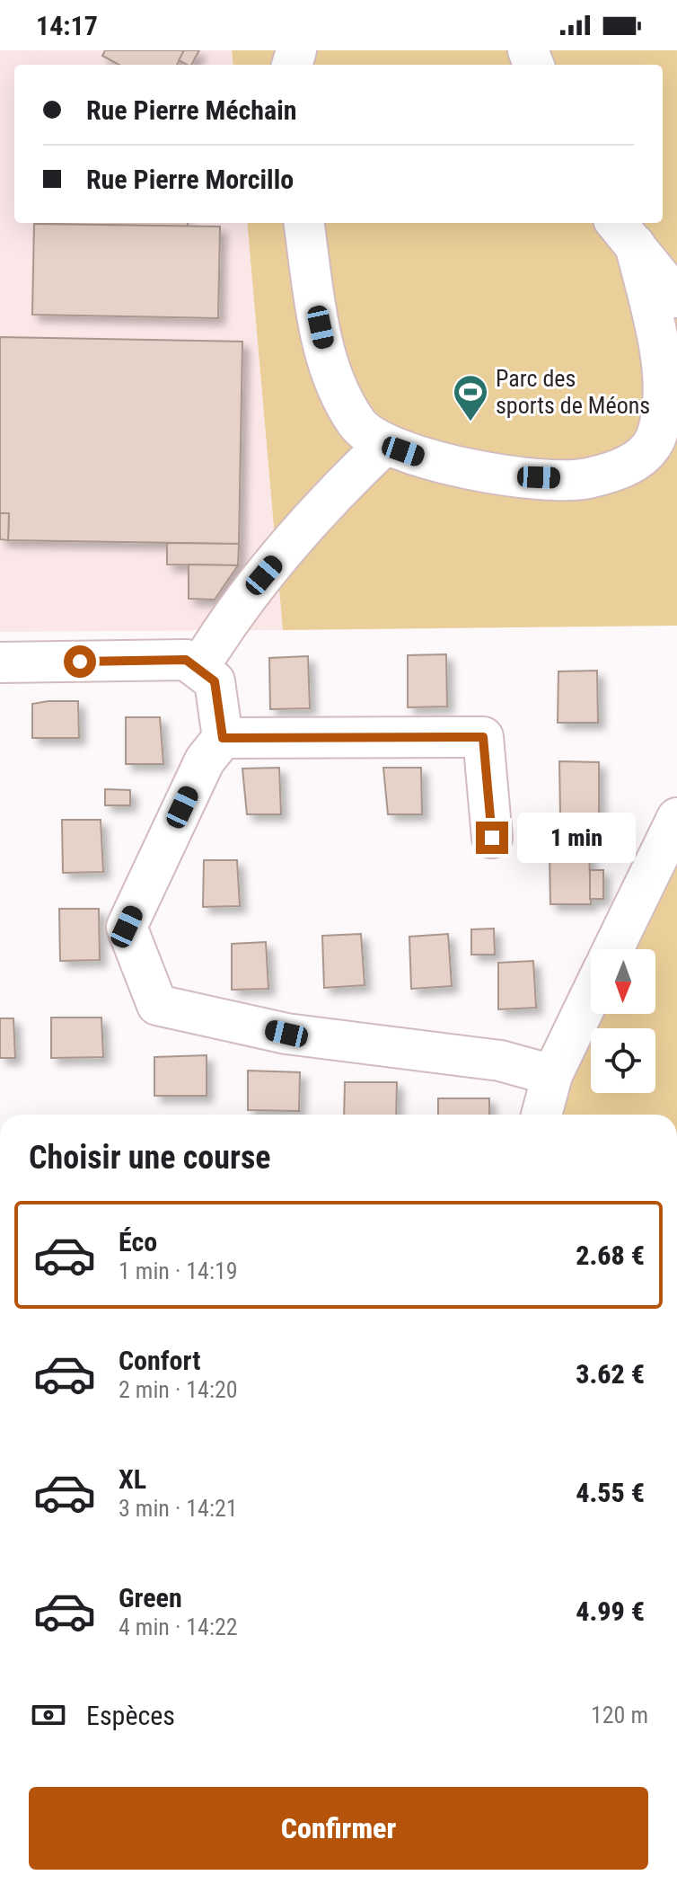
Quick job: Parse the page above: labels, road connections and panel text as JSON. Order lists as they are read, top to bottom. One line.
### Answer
{"places":{"sports":["Parc des sports de Méons"]},"north":"bottom","page":{"status":"14:17","banner":["Rue Pierre Méchain","Rue Pierre Morcillo"],"bubble":"1 min","heading":"Choisir une course","list":[{"name":"Éco","note":"1 min · 14:19","value":"2.68 €"},{"name":"Confort","note":"2 min · 14:20","value":"3.62 €"},{"name":"XL","note":"3 min · 14:21","value":"4.55 €"},{"name":"Green","note":"4 min · 14:22","value":"4.99 €"}],"pay":["Espèces","120 m"],"buttons":"Confirmer"}}
